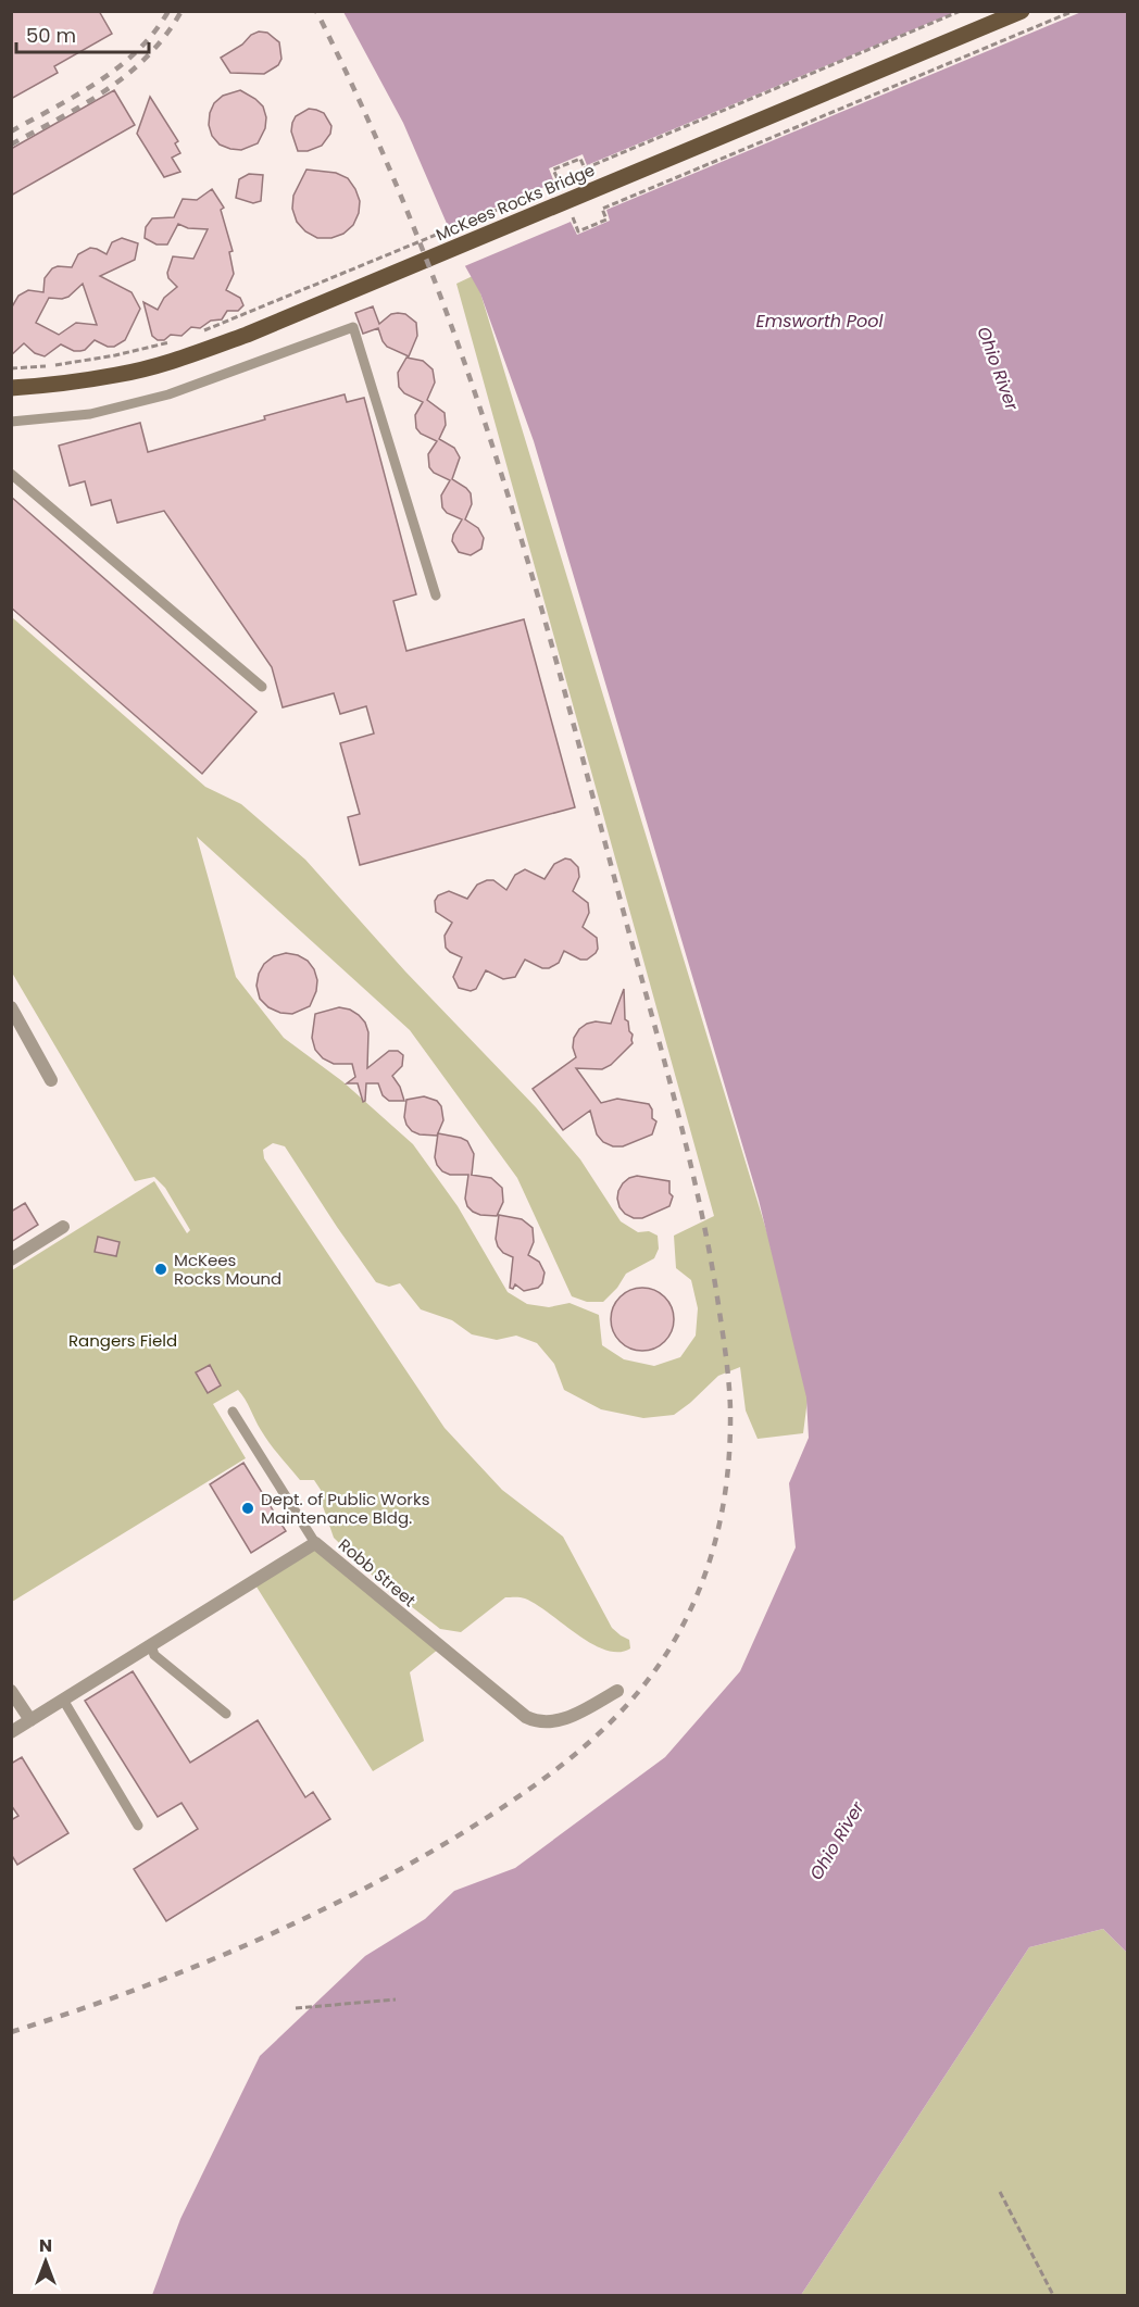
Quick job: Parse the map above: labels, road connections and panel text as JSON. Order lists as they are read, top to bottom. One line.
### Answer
{"streets":{"main road":["McKees Rocks Bridge"],"street":["Robb Street"]},"water":["Emsworth Pool","Ohio River"],"parks":["Rangers Field"],"places":["McKees Rocks Mound","Dept. of Public Works Maintenance Bldg."],"scale_bar":"50 m","north":"top"}
